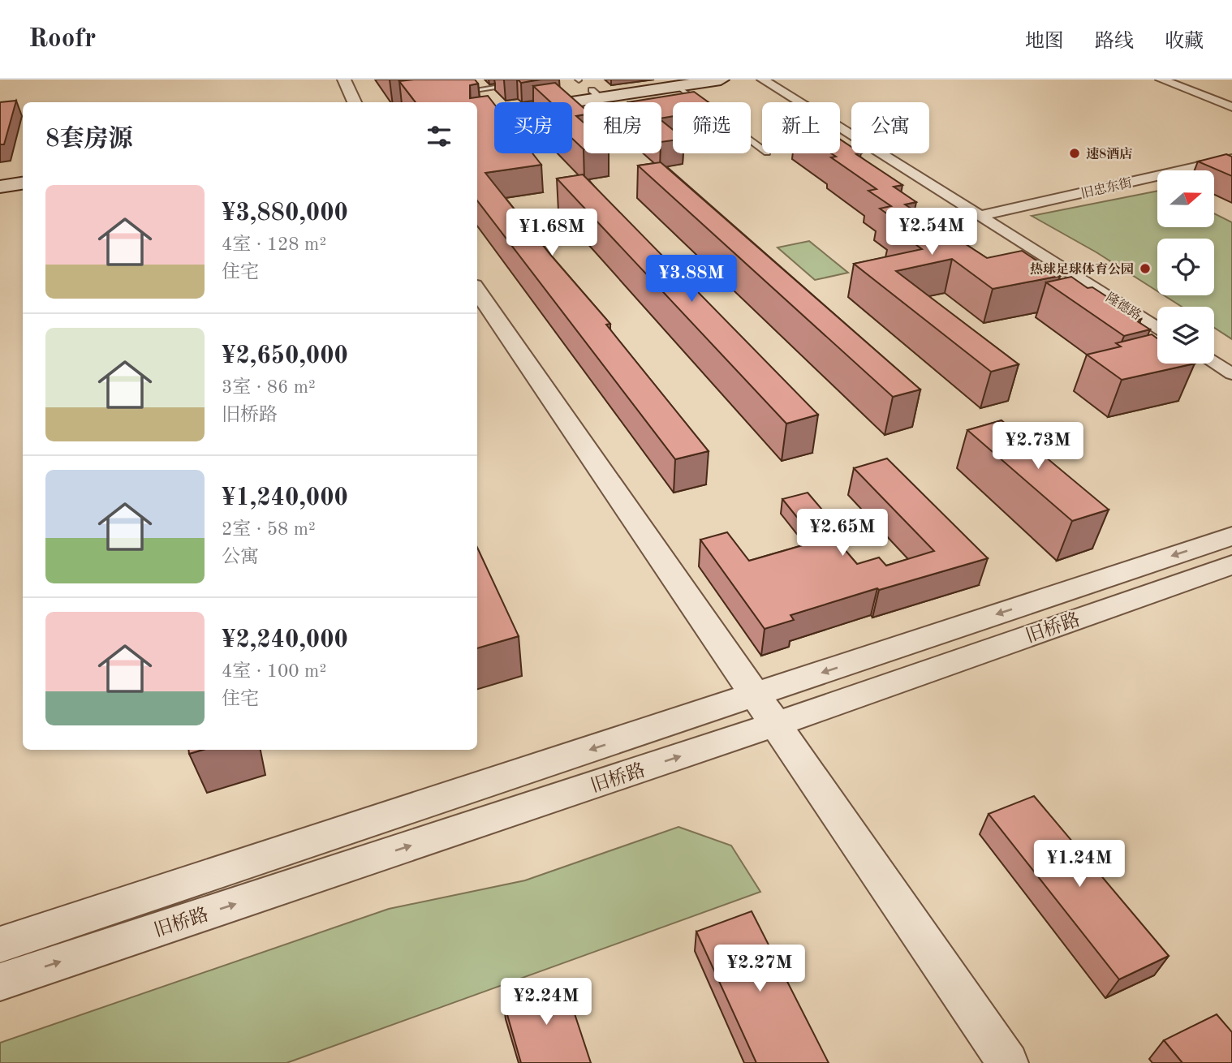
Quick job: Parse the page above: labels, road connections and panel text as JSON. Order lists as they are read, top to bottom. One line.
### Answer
{"streets":{"street":["旧忠东街","隆德路","旧桥路"]},"crossings":[["旧忠东街","隆德路"]],"places":["速8酒店","热球足球体育公园"],"north":"right","page":{"header":"Roofr","nav":["地图","路线","收藏"],"chip":["买房","租房","筛选","新上","公寓"],"heading":"8套房源","list":[{"name":"¥3,880,000","note":"4室 · 128 m² · 住宅"},{"name":"¥2,650,000","note":"3室 · 86 m² · 旧桥路"},{"name":"¥1,240,000","note":"2室 · 58 m² · 公寓"},{"name":"¥2,240,000","note":"4室 · 100 m² · 住宅"}],"price":["¥2.54M","¥1.68M","¥3.88M","¥2.73M","¥2.65M","¥1.24M","¥2.27M","¥2.24M"]}}
